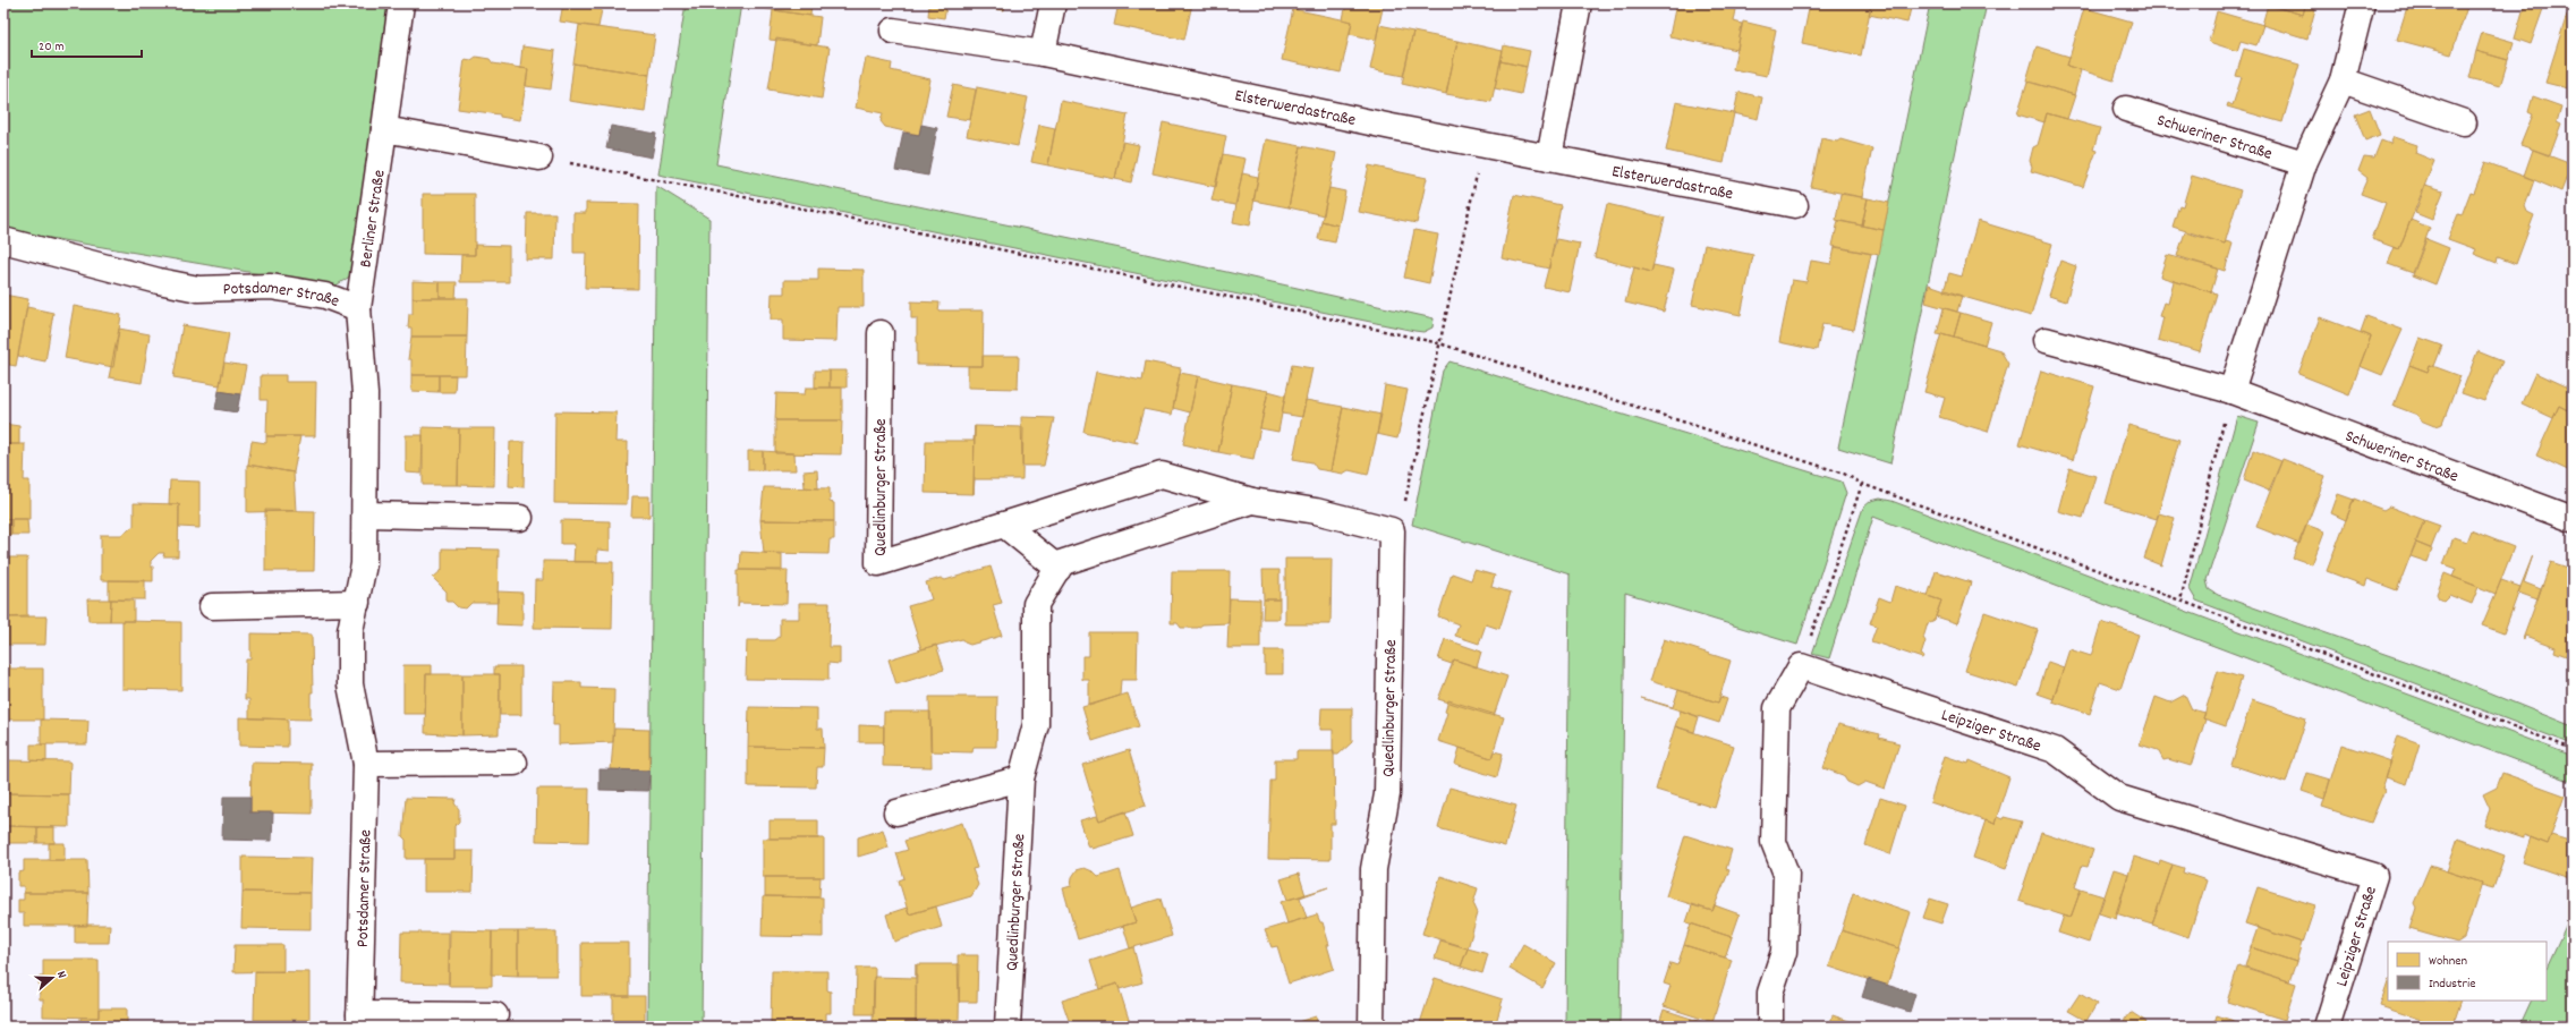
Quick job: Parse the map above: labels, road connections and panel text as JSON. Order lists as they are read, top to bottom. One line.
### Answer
{"streets":{"street":["Elsterwerdastraße","Schweriner Straße","Berliner Straße","Potsdamer Straße","Quedlinburger Straße","Leipziger Straße"]},"crossings":[["Berliner Straße","Potsdamer Straße"]],"legend":["Wohnen","Industrie"],"scale_bar":"20 m","north":"right"}
